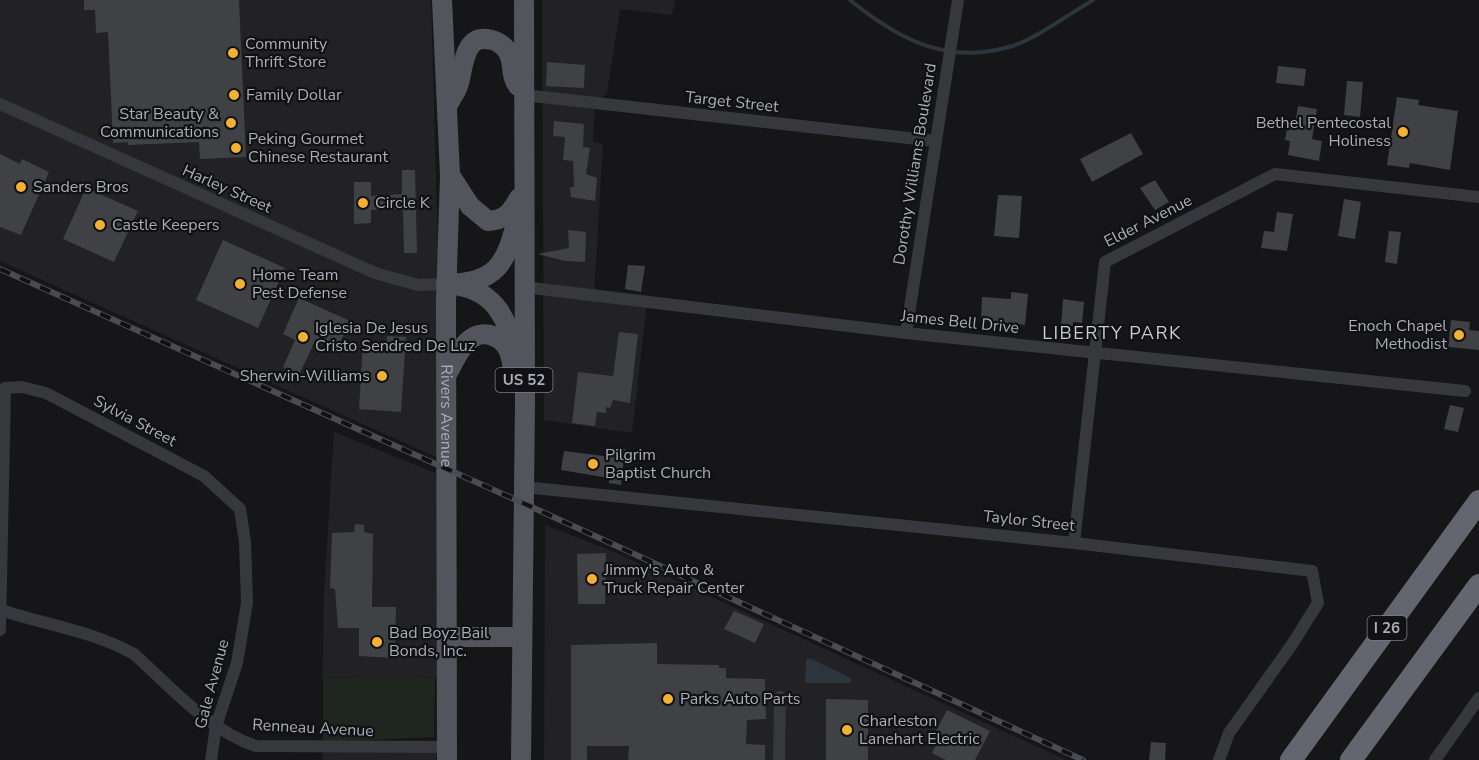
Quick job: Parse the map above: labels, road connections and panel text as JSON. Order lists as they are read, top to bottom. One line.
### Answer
{"streets":{"highway":["I 26"],"main road":["US 52","Rivers Avenue"],"street":["Target Street","Dorothy Williams Boulevard","Harley Street","Elder Avenue","James Bell Drive","Sylvia Street","Taylor Street","Gale Avenue","Renneau Avenue"]},"crossings":[["Target Street","Dorothy Williams Boulevard"],["Target Street","US 52"],["Dorothy Williams Boulevard","James Bell Drive"],["Harley Street","Rivers Avenue"],["Elder Avenue","James Bell Drive"],["Elder Avenue","Taylor Street"],["James Bell Drive","US 52"],["US 52","Taylor Street"],["Rivers Avenue","Renneau Avenue"],["Sylvia Street","Gale Avenue"],["Sylvia Street","Renneau Avenue"],["Gale Avenue","Renneau Avenue"]],"districts":["LIBERTY PARK"],"places":["Community Thrift Store","Family Dollar","Star Beauty & Communications","Bethel Pentecostal Holiness","Peking Gourmet Chinese Restaurant","Sanders Bros","Circle K","Castle Keepers","Home Team Pest Defense","Enoch Chapel Methodist","Iglesia De Jesus Cristo Sendred De Luz","Sherwin-Williams","Pilgrim Baptist Church","Jimmy's Auto & Truck Repair Center","Bad Boyz Bail Bonds, Inc.","Parks Auto Parts","Charleston Lanehart Electric"]}
